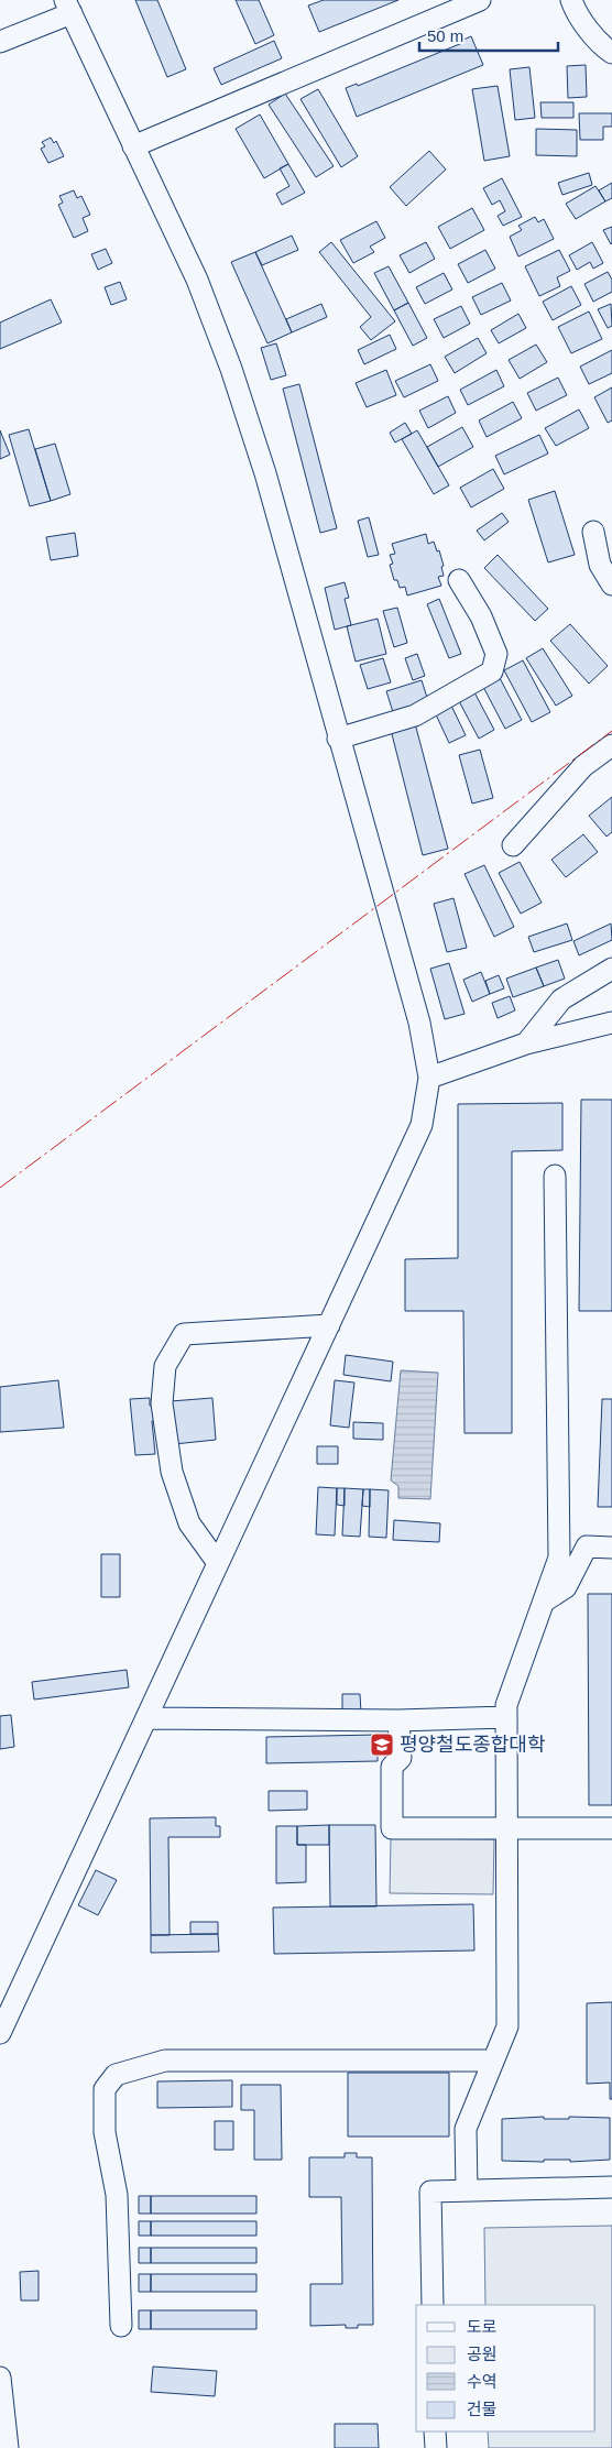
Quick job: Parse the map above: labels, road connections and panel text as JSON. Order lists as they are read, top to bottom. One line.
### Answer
{"places":{"school or university":["평양철도종합대학"]},"legend":["도로","공원","수역","건물"],"scale_bar":"50 m"}
